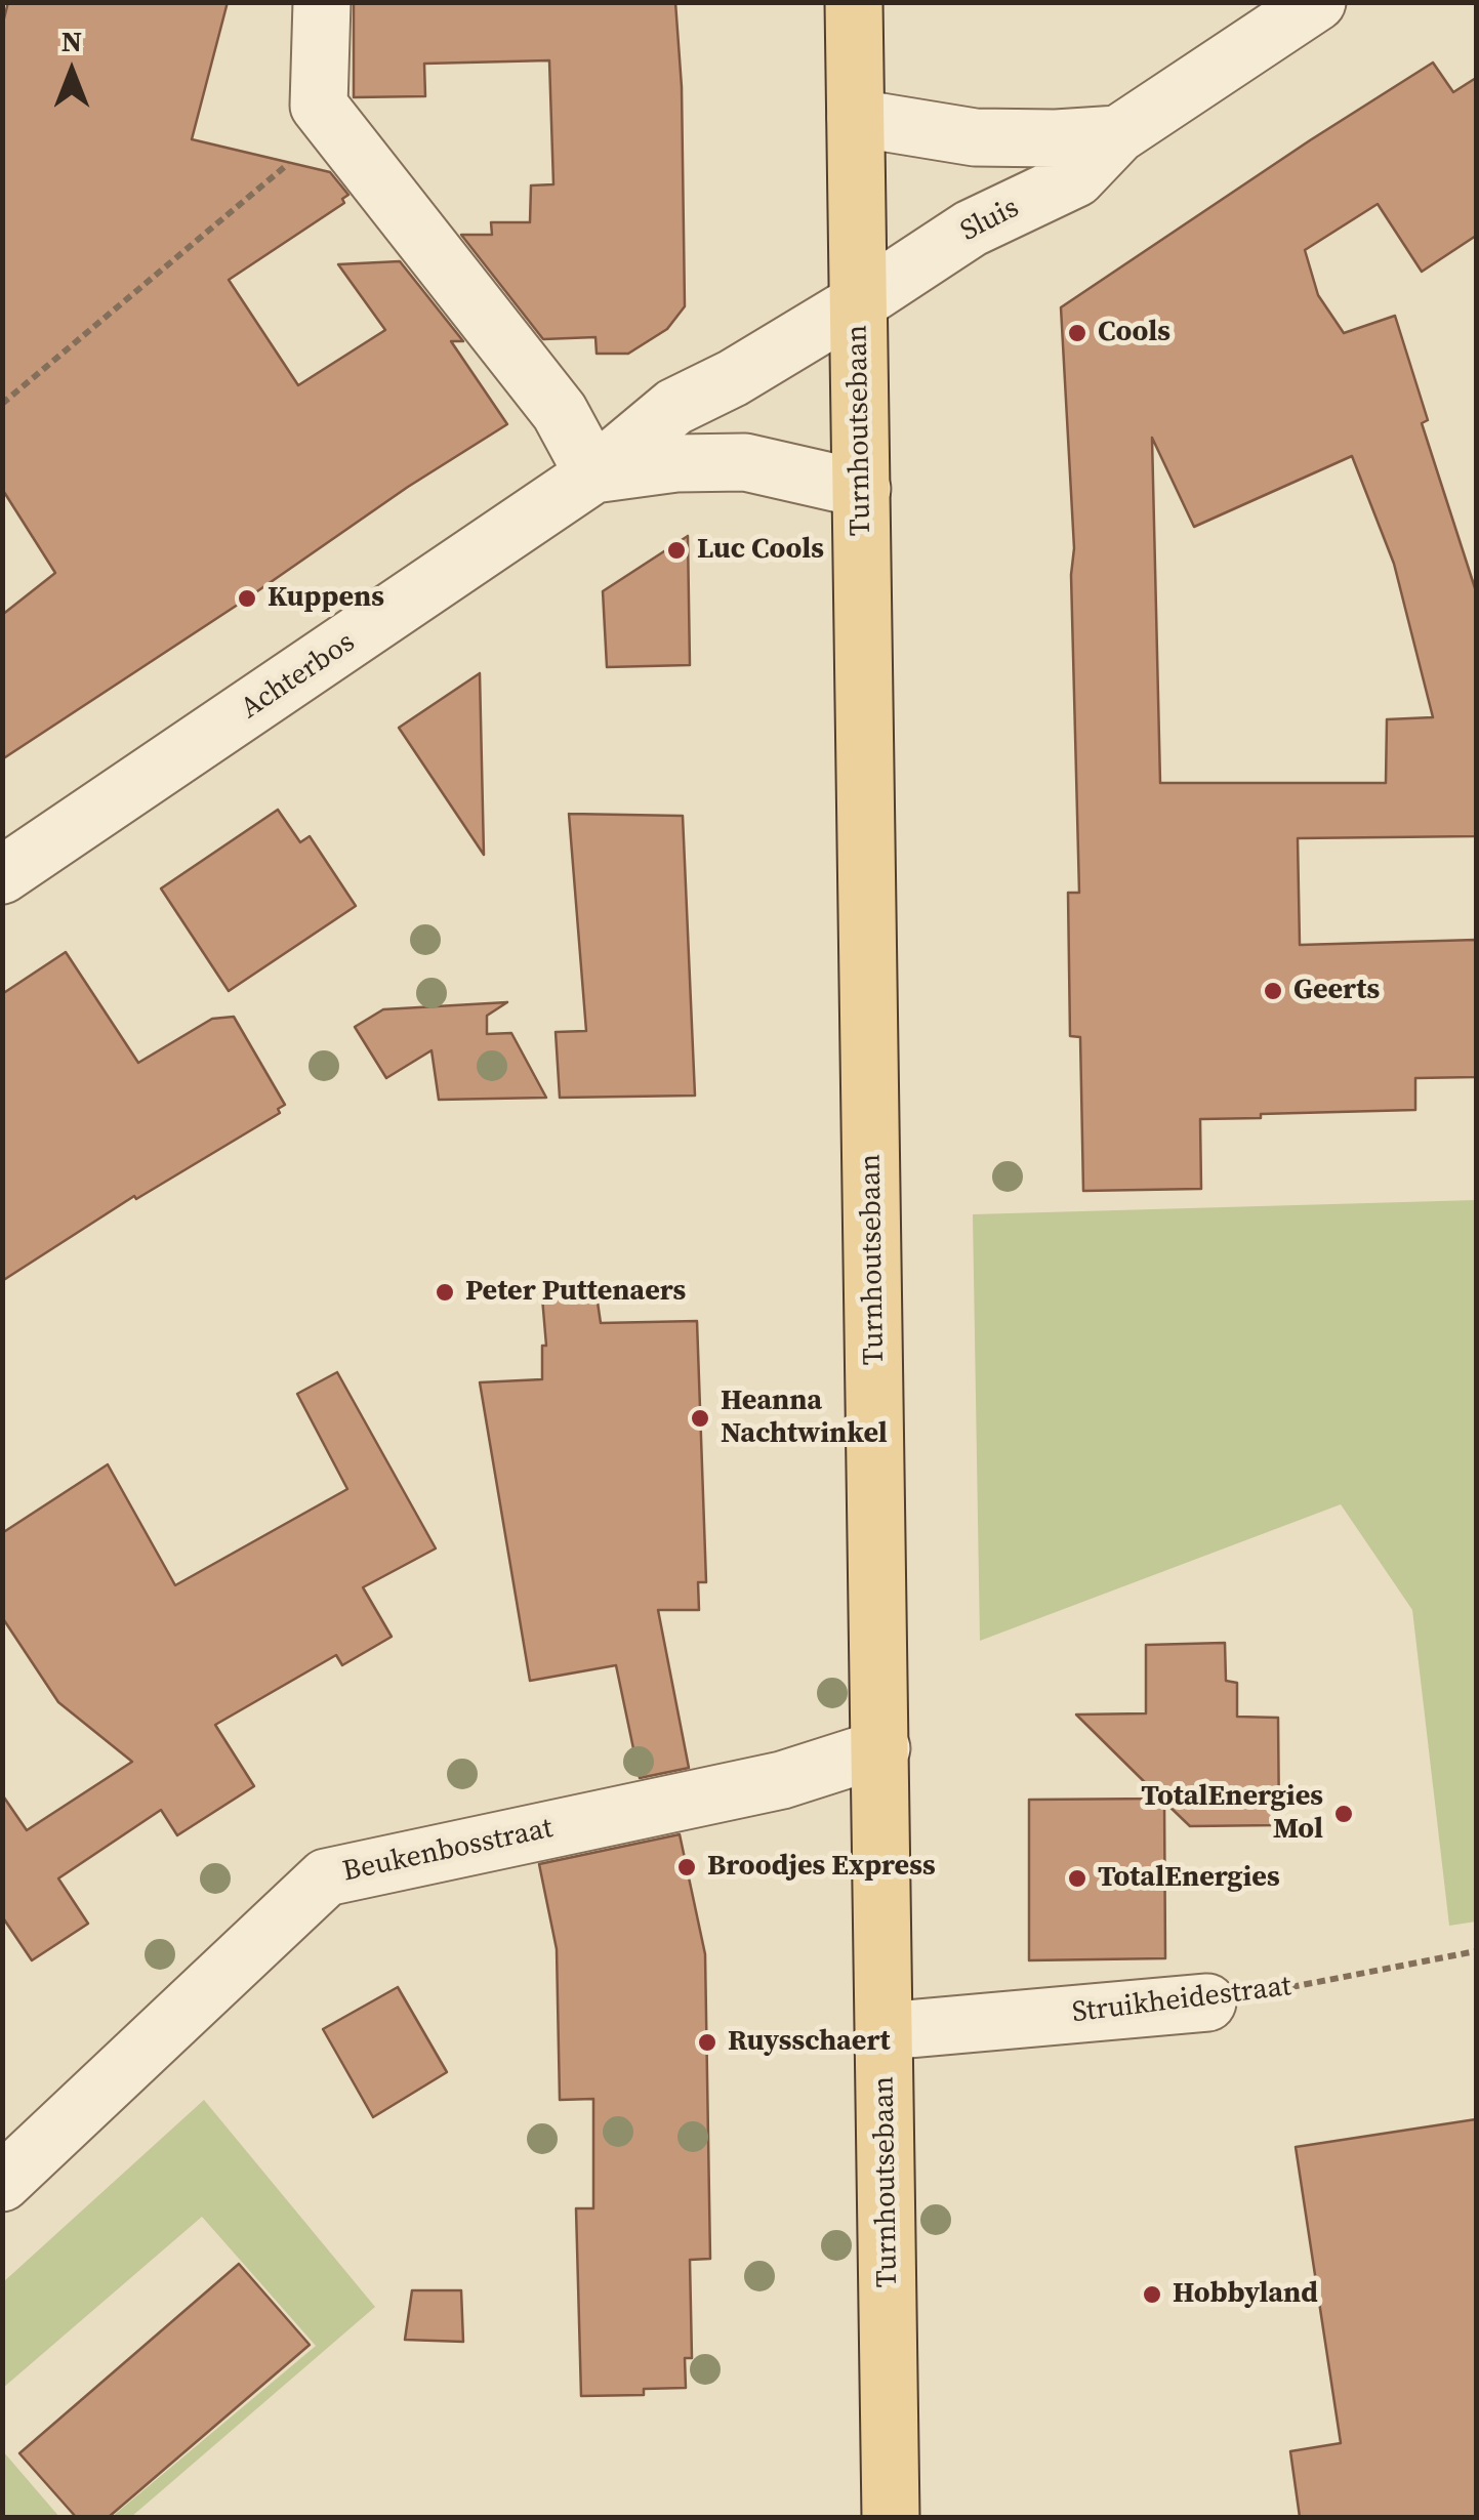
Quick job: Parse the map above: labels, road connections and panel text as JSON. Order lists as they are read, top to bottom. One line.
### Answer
{"streets":{"main road":["Turnhoutsebaan"],"street":["Sluis","Achterbos","Beukenbosstraat","Struikheidestraat"]},"crossings":[["Sluis","Turnhoutsebaan"],["Sluis","Achterbos"],["Turnhoutsebaan","Achterbos"],["Turnhoutsebaan","Beukenbosstraat"],["Turnhoutsebaan","Struikheidestraat"]],"places":["Cools","Luc Cools","Kuppens","Geerts","Peter Puttenaers","Heanna Nachtwinkel","TotalEnergies Mol","Broodjes Express","TotalEnergies","Ruysschaert","Hobbyland"],"north":"top"}
